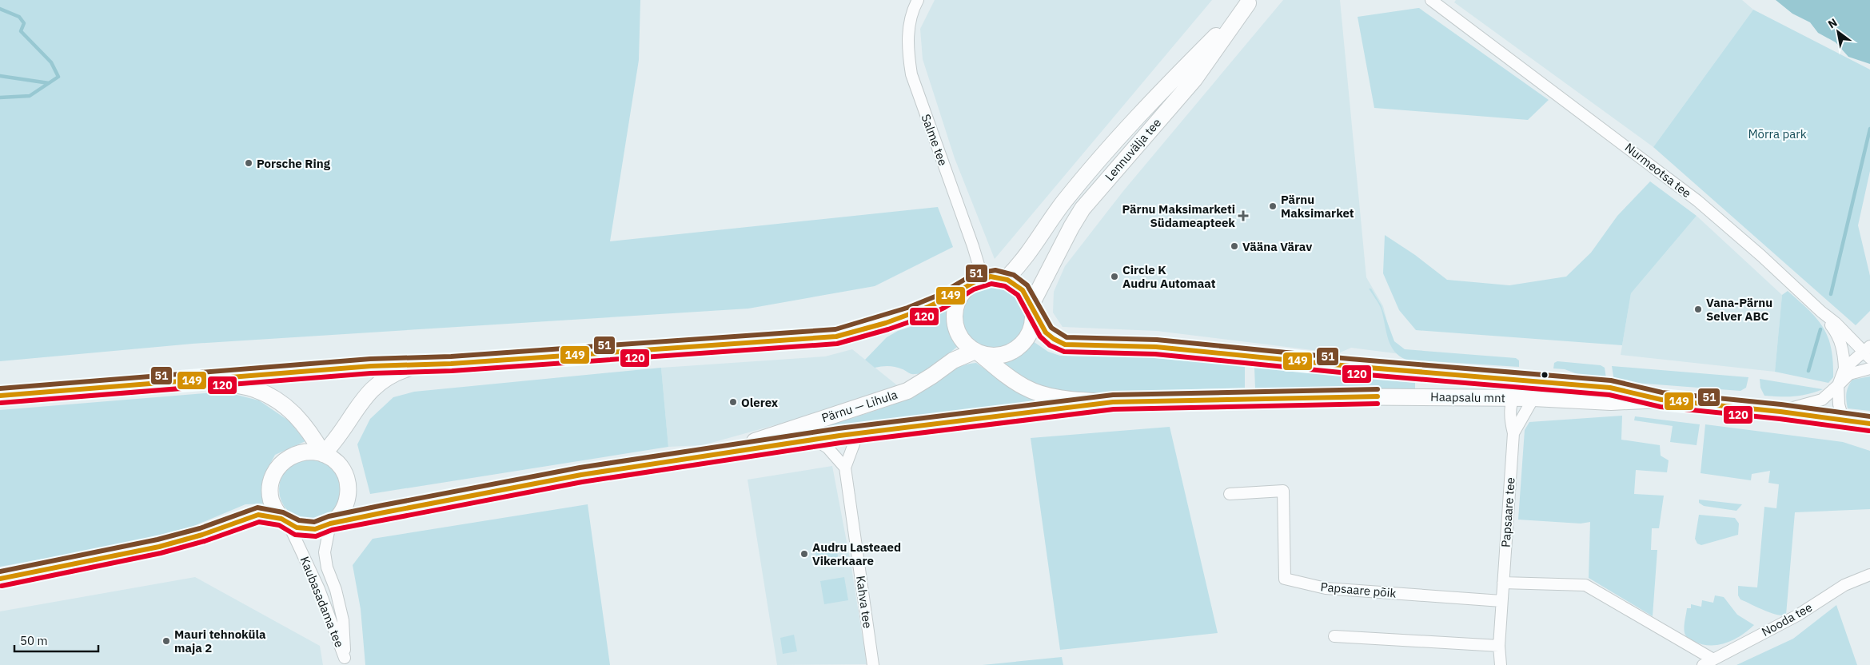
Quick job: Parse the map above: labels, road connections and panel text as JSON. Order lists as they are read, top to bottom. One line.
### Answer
{"streets":{"main road":["Lennuvälja tee","Haapsalu mnt","Pärnu — Lihula"],"street":["Salme tee","Nurmeotsa tee","Papsaare tee","Papsaare põik","Kaubasadama tee","Kahva tee","Nooda tee"]},"crossings":[["Salme tee","Lennuvälja tee"],["Salme tee","Pärnu — Lihula"],["Lennuvälja tee","Pärnu — Lihula"],["Haapsalu mnt","Papsaare tee"],["Papsaare tee","Papsaare põik"]],"parks":["Mõrra park"],"places":{"other":["Porsche Ring","Pärnu Maksimarket","Vääna Värav","Circle K Audru Automaat","Vana-Pärnu Selver ABC","Olerex","Audru Lasteaed Vikerkaare","Mauri tehnoküla maja 2"],"health":["Pärnu Maksimarketi Südameapteek"]},"lines":["transit line 51","transit line 149","transit line 120"],"scale_bar":"50 m","north":"top left"}
